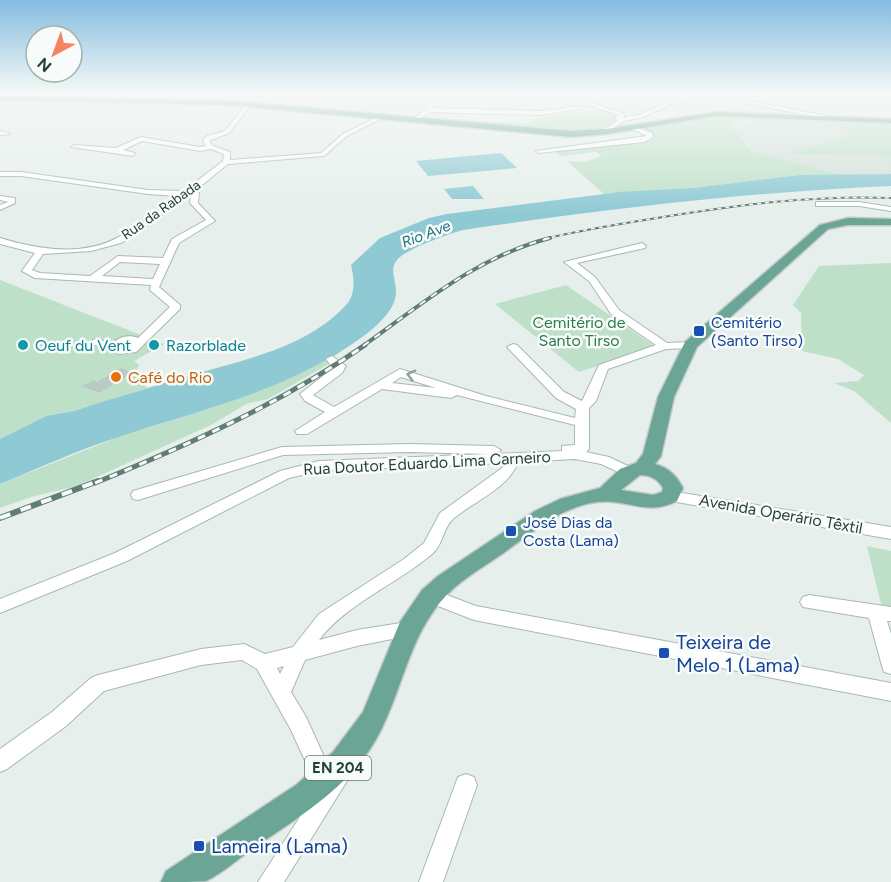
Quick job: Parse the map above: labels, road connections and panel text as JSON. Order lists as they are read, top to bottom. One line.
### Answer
{"streets":{"main road":["EN 204"],"street":["Rua da Rabada","Rua Doutor Eduardo Lima Carneiro","Avenida Operário Têxtil"]},"crossings":[["Rua Doutor Eduardo Lima Carneiro","Avenida Operário Têxtil"],["Rua Doutor Eduardo Lima Carneiro","EN 204"],["Avenida Operário Têxtil","EN 204"]],"water":["Rio Ave"],"parks":["Cemitério de Santo Tirso"],"places":{"transit":["Cemitério (Santo Tirso)","José Dias da Costa (Lama)","Teixeira de Melo 1 (Lama)","Lameira (Lama)"],"other":["Oeuf du Vent","Razorblade","Café do Rio"]},"north":"bottom left"}
